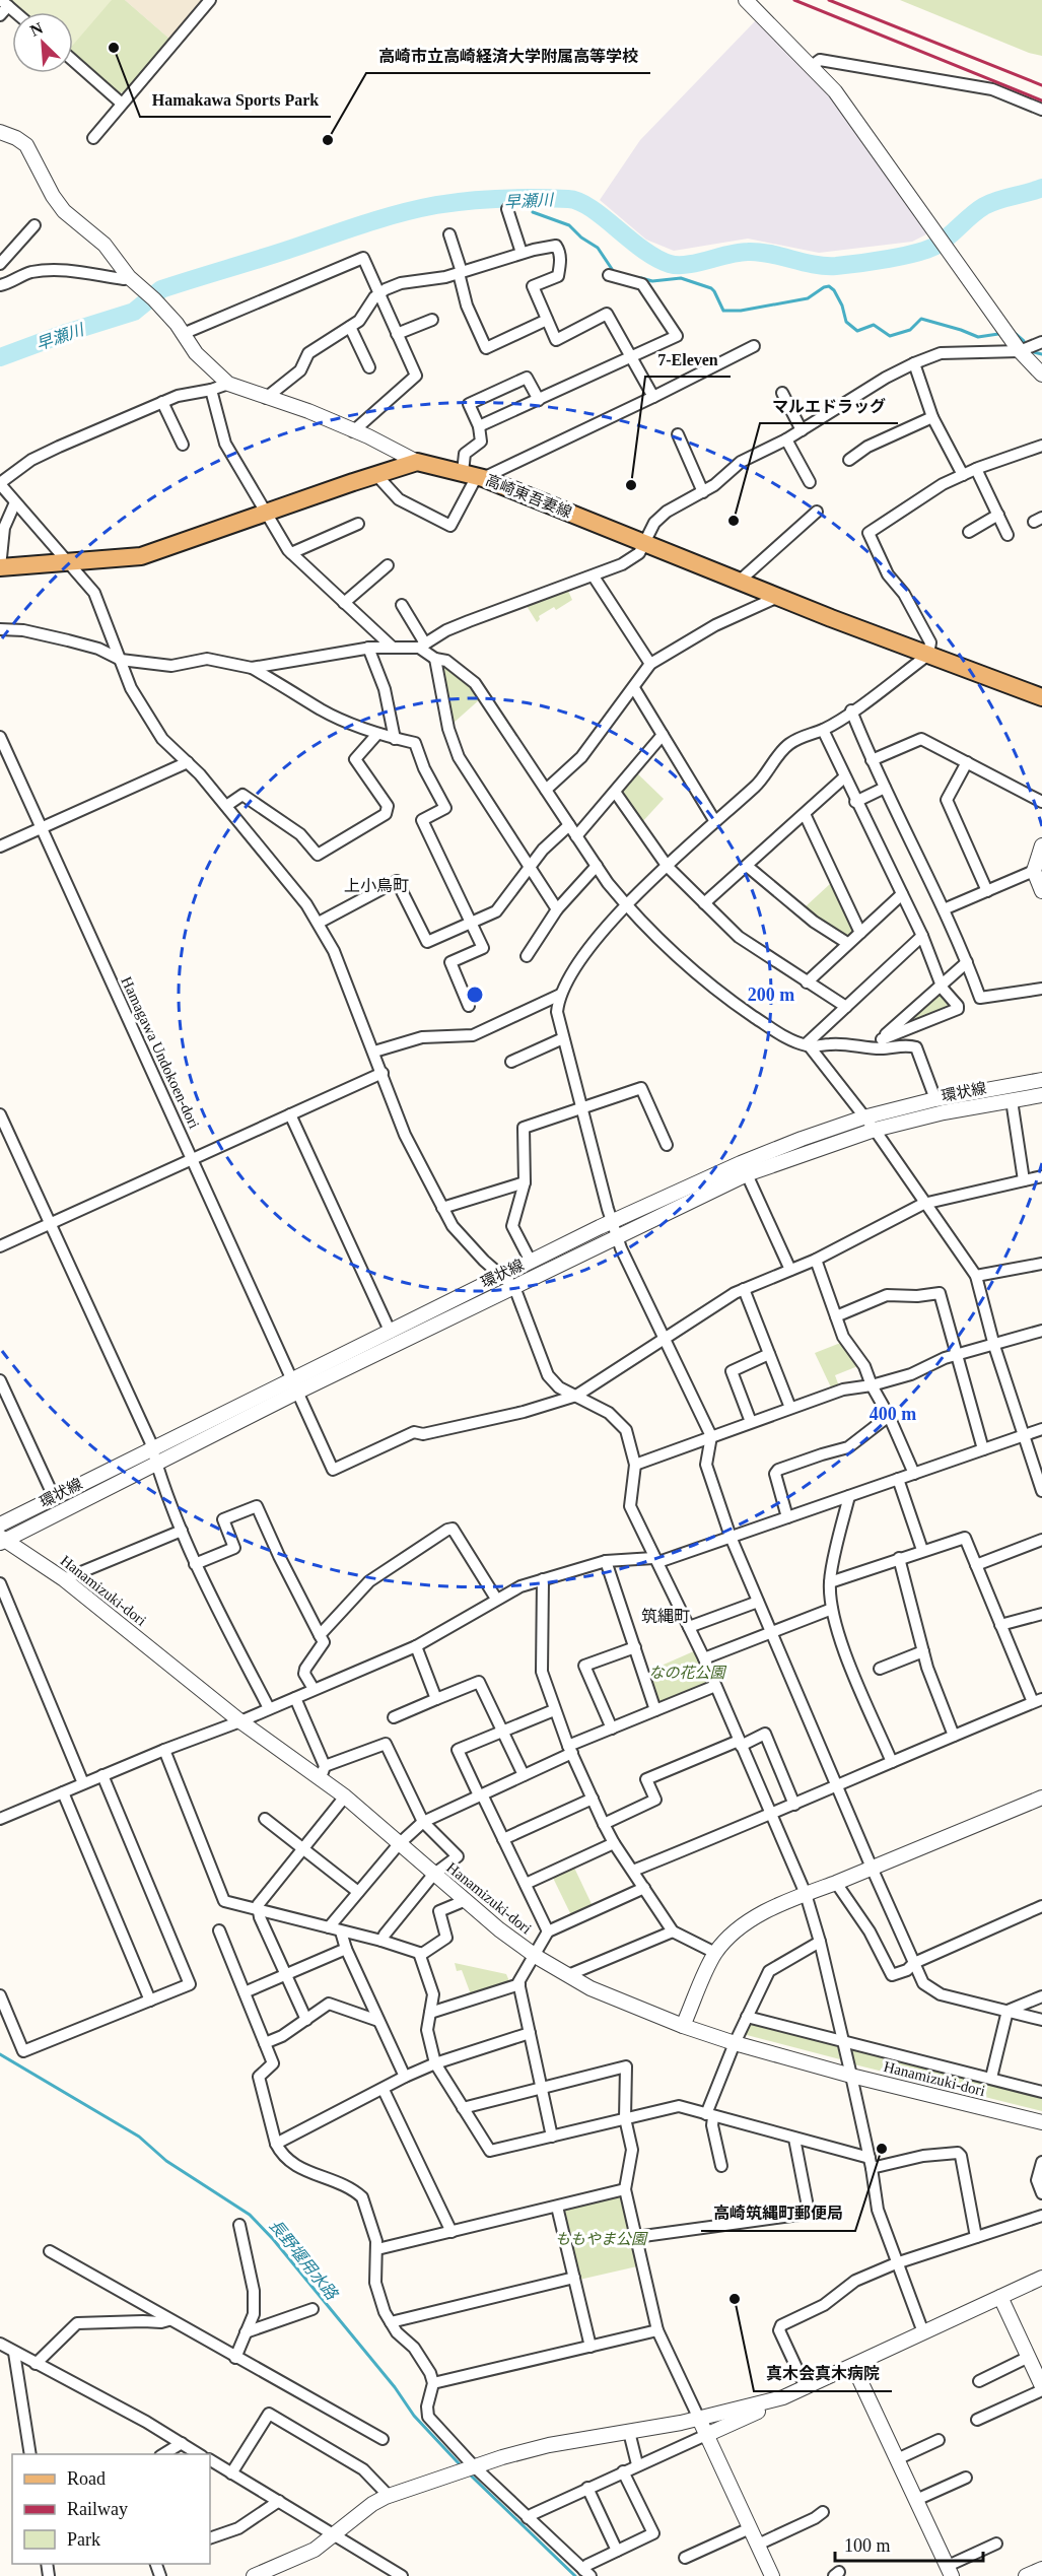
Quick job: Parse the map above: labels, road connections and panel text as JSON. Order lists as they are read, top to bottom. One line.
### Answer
{"streets":{"main road":["高崎東吾妻線"],"street":["Hamagawa Undokoen-dori","環状線","Hanamizuki-dori"]},"crossings":[["Hamagawa Undokoen-dori","環状線"],["環状線","Hanamizuki-dori"]],"districts":["上小鳥町","筑縄町"],"water":["早瀬川","長野堰用水路"],"parks":["なの花公園","ももやま公園"],"places":["Hamakawa Sports Park","高崎市立高崎経済大学附属高等学校","7-Eleven","マルエドラッグ","高崎筑縄町郵便局","真木会真木病院"],"legend":["Road","Railway","Park"],"scale_bar":"100 m","north":"top left","rings":["200 m","400 m"]}
